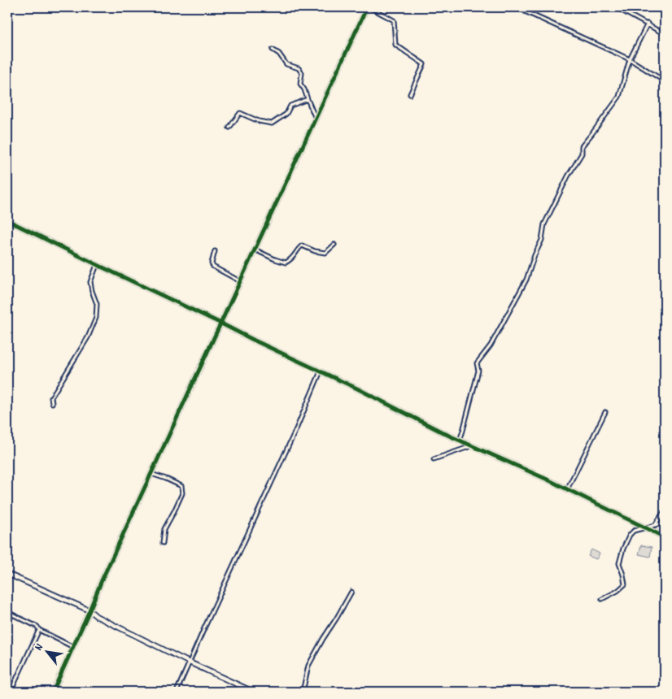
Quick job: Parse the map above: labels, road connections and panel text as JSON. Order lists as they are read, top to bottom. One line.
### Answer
{"north":"top left"}
